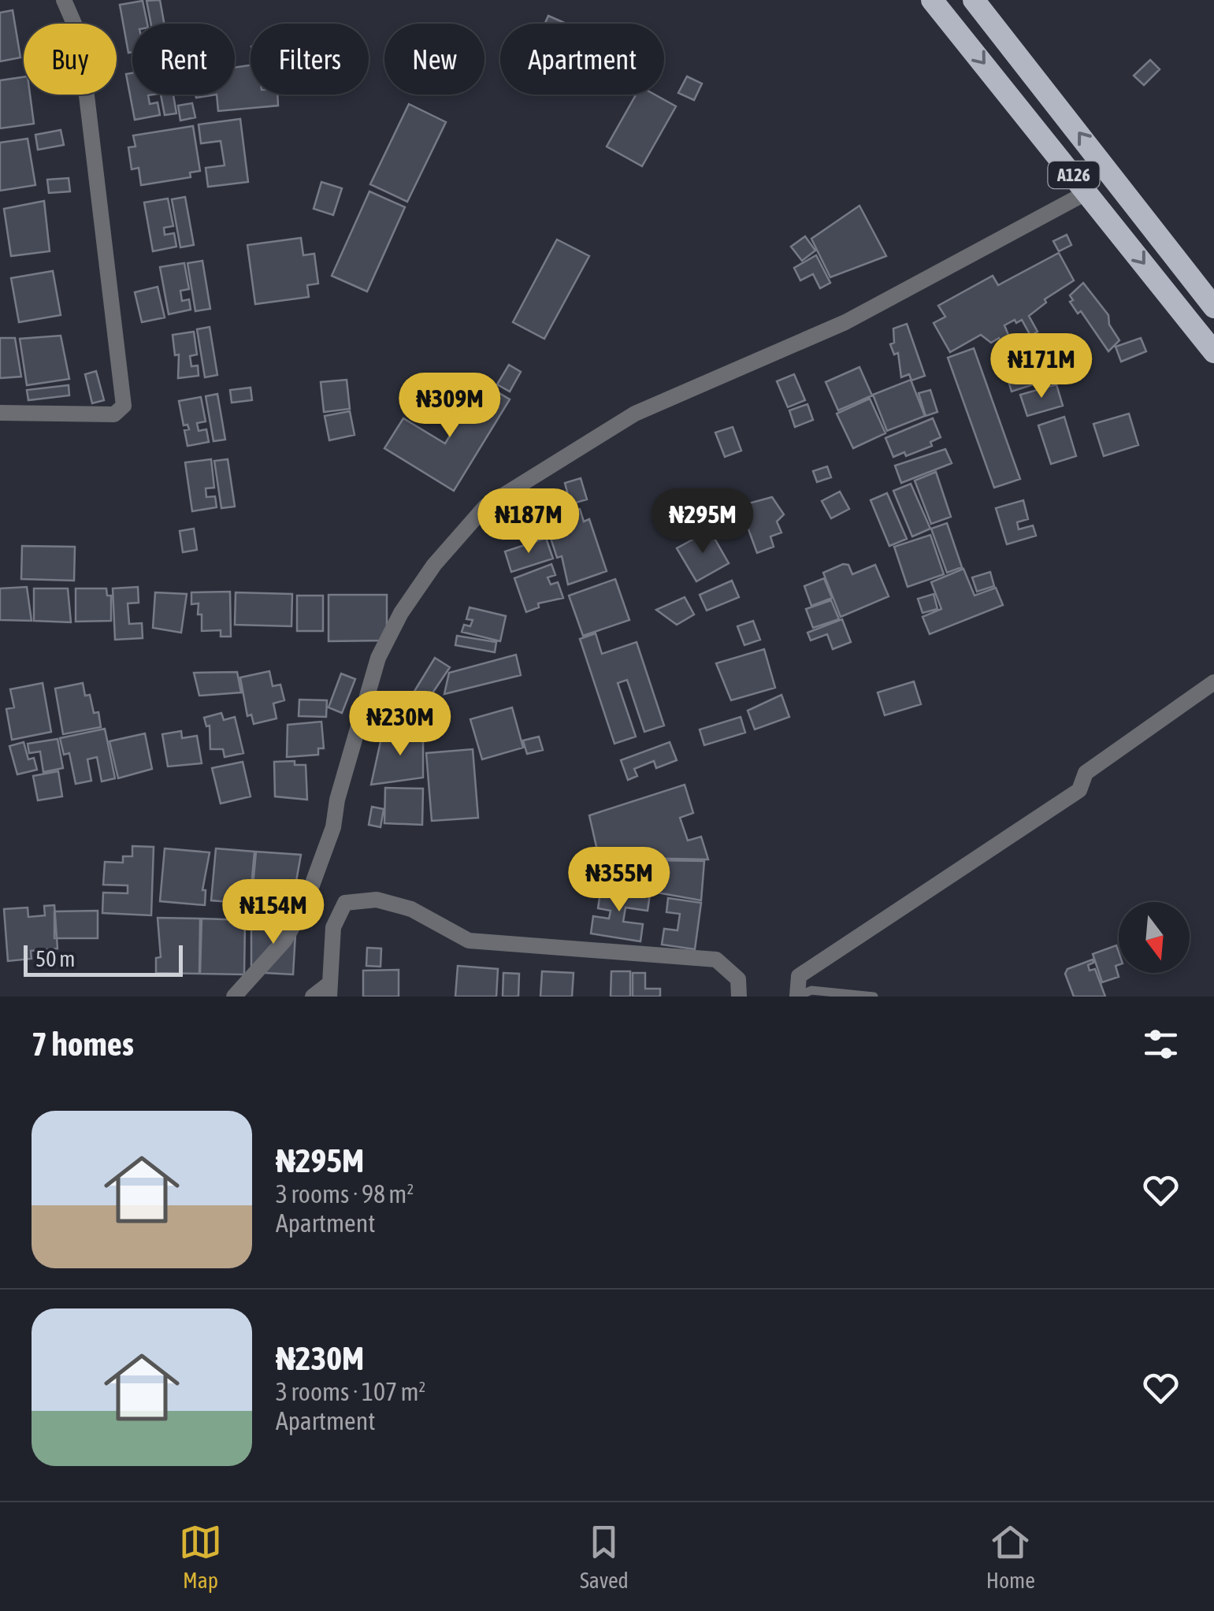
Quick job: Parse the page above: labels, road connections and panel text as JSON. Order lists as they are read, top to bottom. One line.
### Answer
{"streets":{"highway":["A126"]},"scale_bar":"50 m","north":"bottom","page":{"chip":["Buy","Rent","Filters","New","Apartment"],"price":["₦171M","₦309M","₦187M","₦295M","₦230M","₦355M","₦154M"],"scale":"50 m","heading":"7 homes","list":[{"name":"₦295M","note":"3 rooms · 98 m² · Apartment"},{"name":"₦230M","note":"3 rooms · 107 m² · Apartment"}],"tabs":["Map","Saved","Home"]}}
